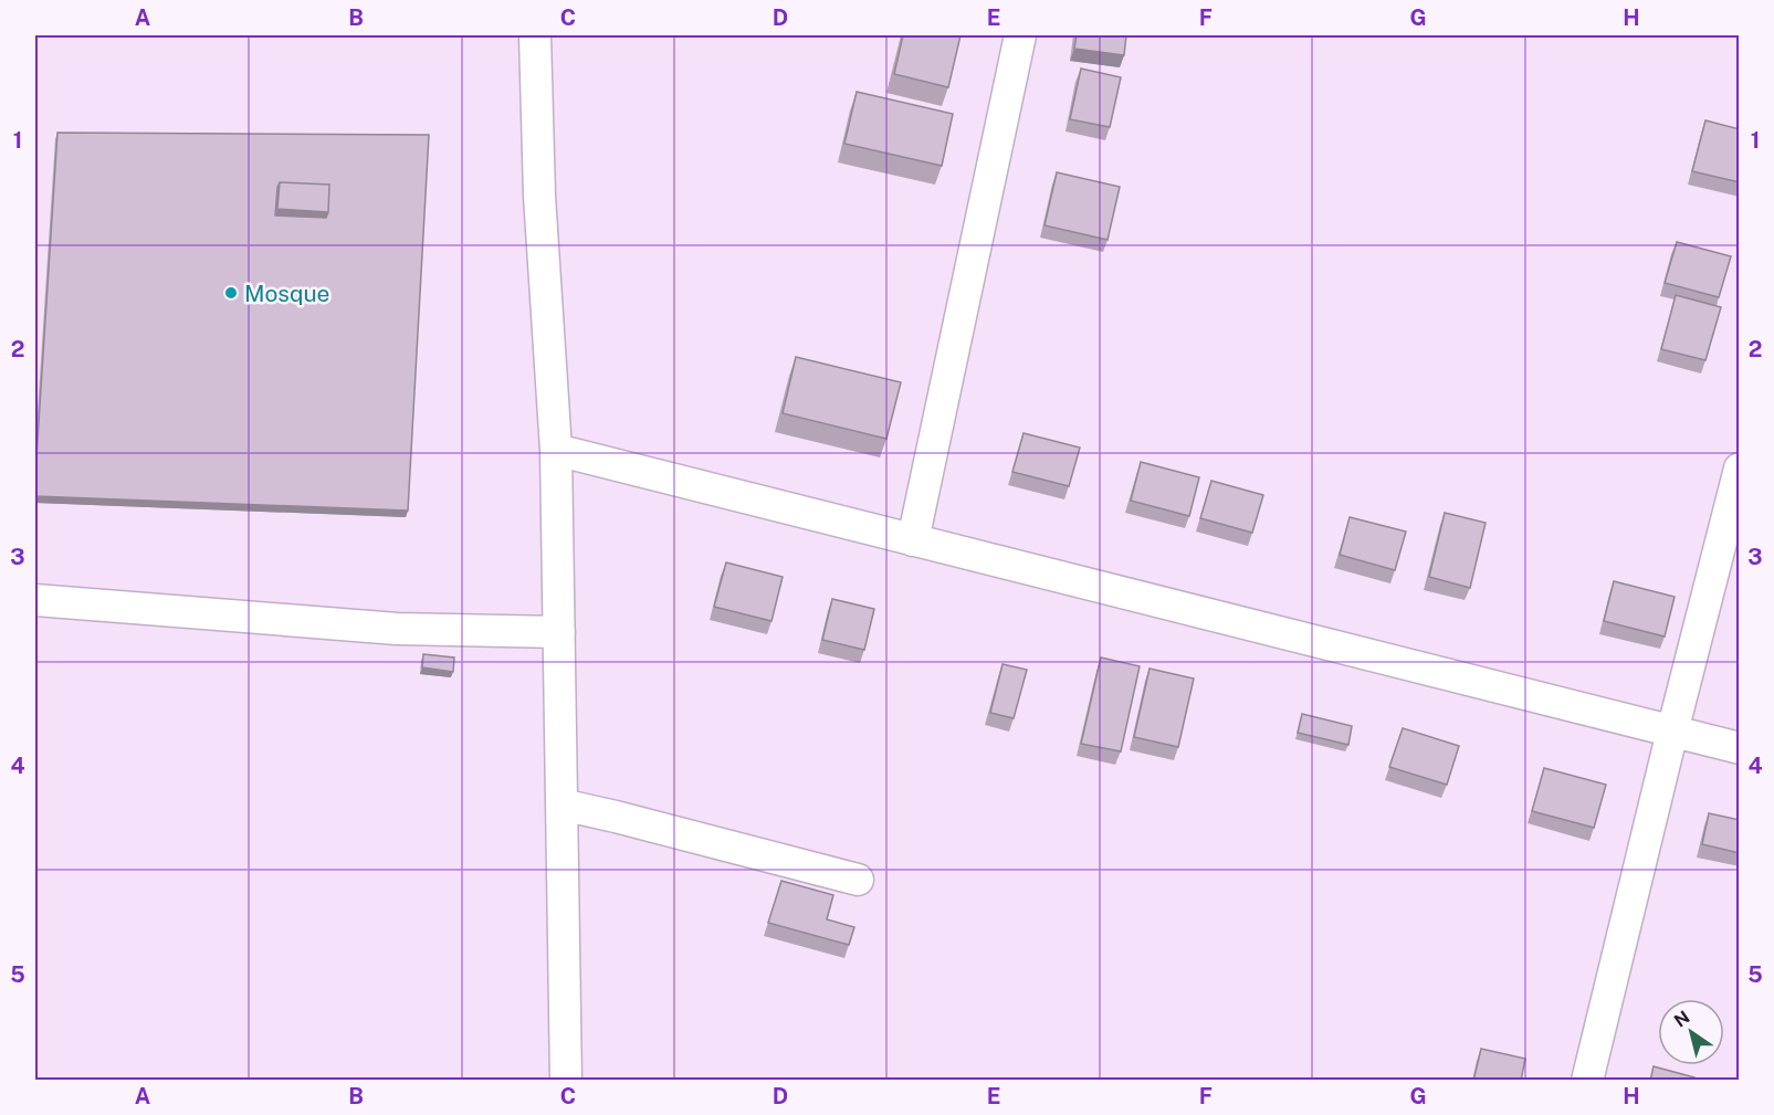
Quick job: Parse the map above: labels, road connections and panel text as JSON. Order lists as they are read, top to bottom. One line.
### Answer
{"places":["Mosque"],"north":"top left","grid":{"columns":["A","B","C","D","E","F","G","H"],"rows":["1","2","3","4","5"]}}
